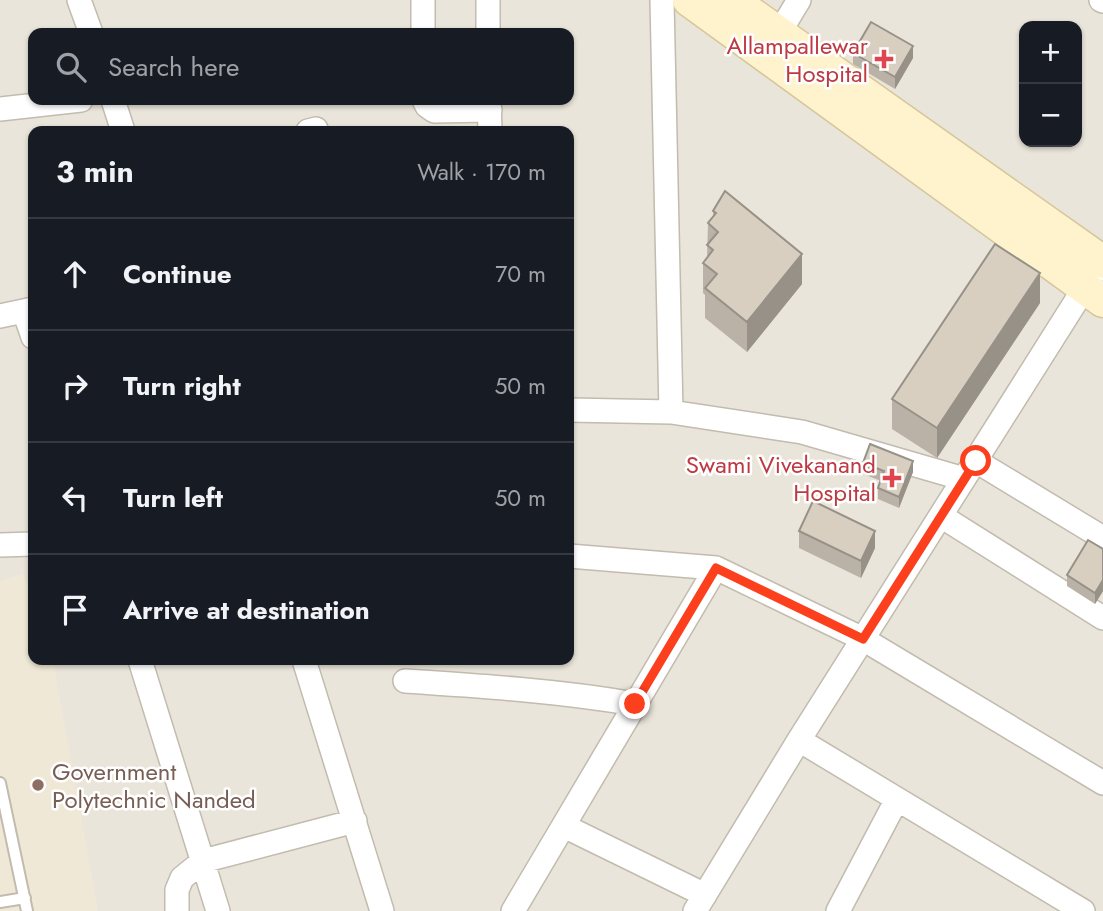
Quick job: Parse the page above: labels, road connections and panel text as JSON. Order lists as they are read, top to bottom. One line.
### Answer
{"places":{"health":["Allampallewar Hospital","Swami Vivekanand Hospital"],"other":["Government Polytechnic Nanded"]},"page":{"map_buttons":["+","−"],"search":"Search here","heading":["3 min","Walk · 170 m"],"list":[["Continue","70 m"],["Turn right","50 m"],["Turn left","50 m"],"Arrive at destination"]}}
